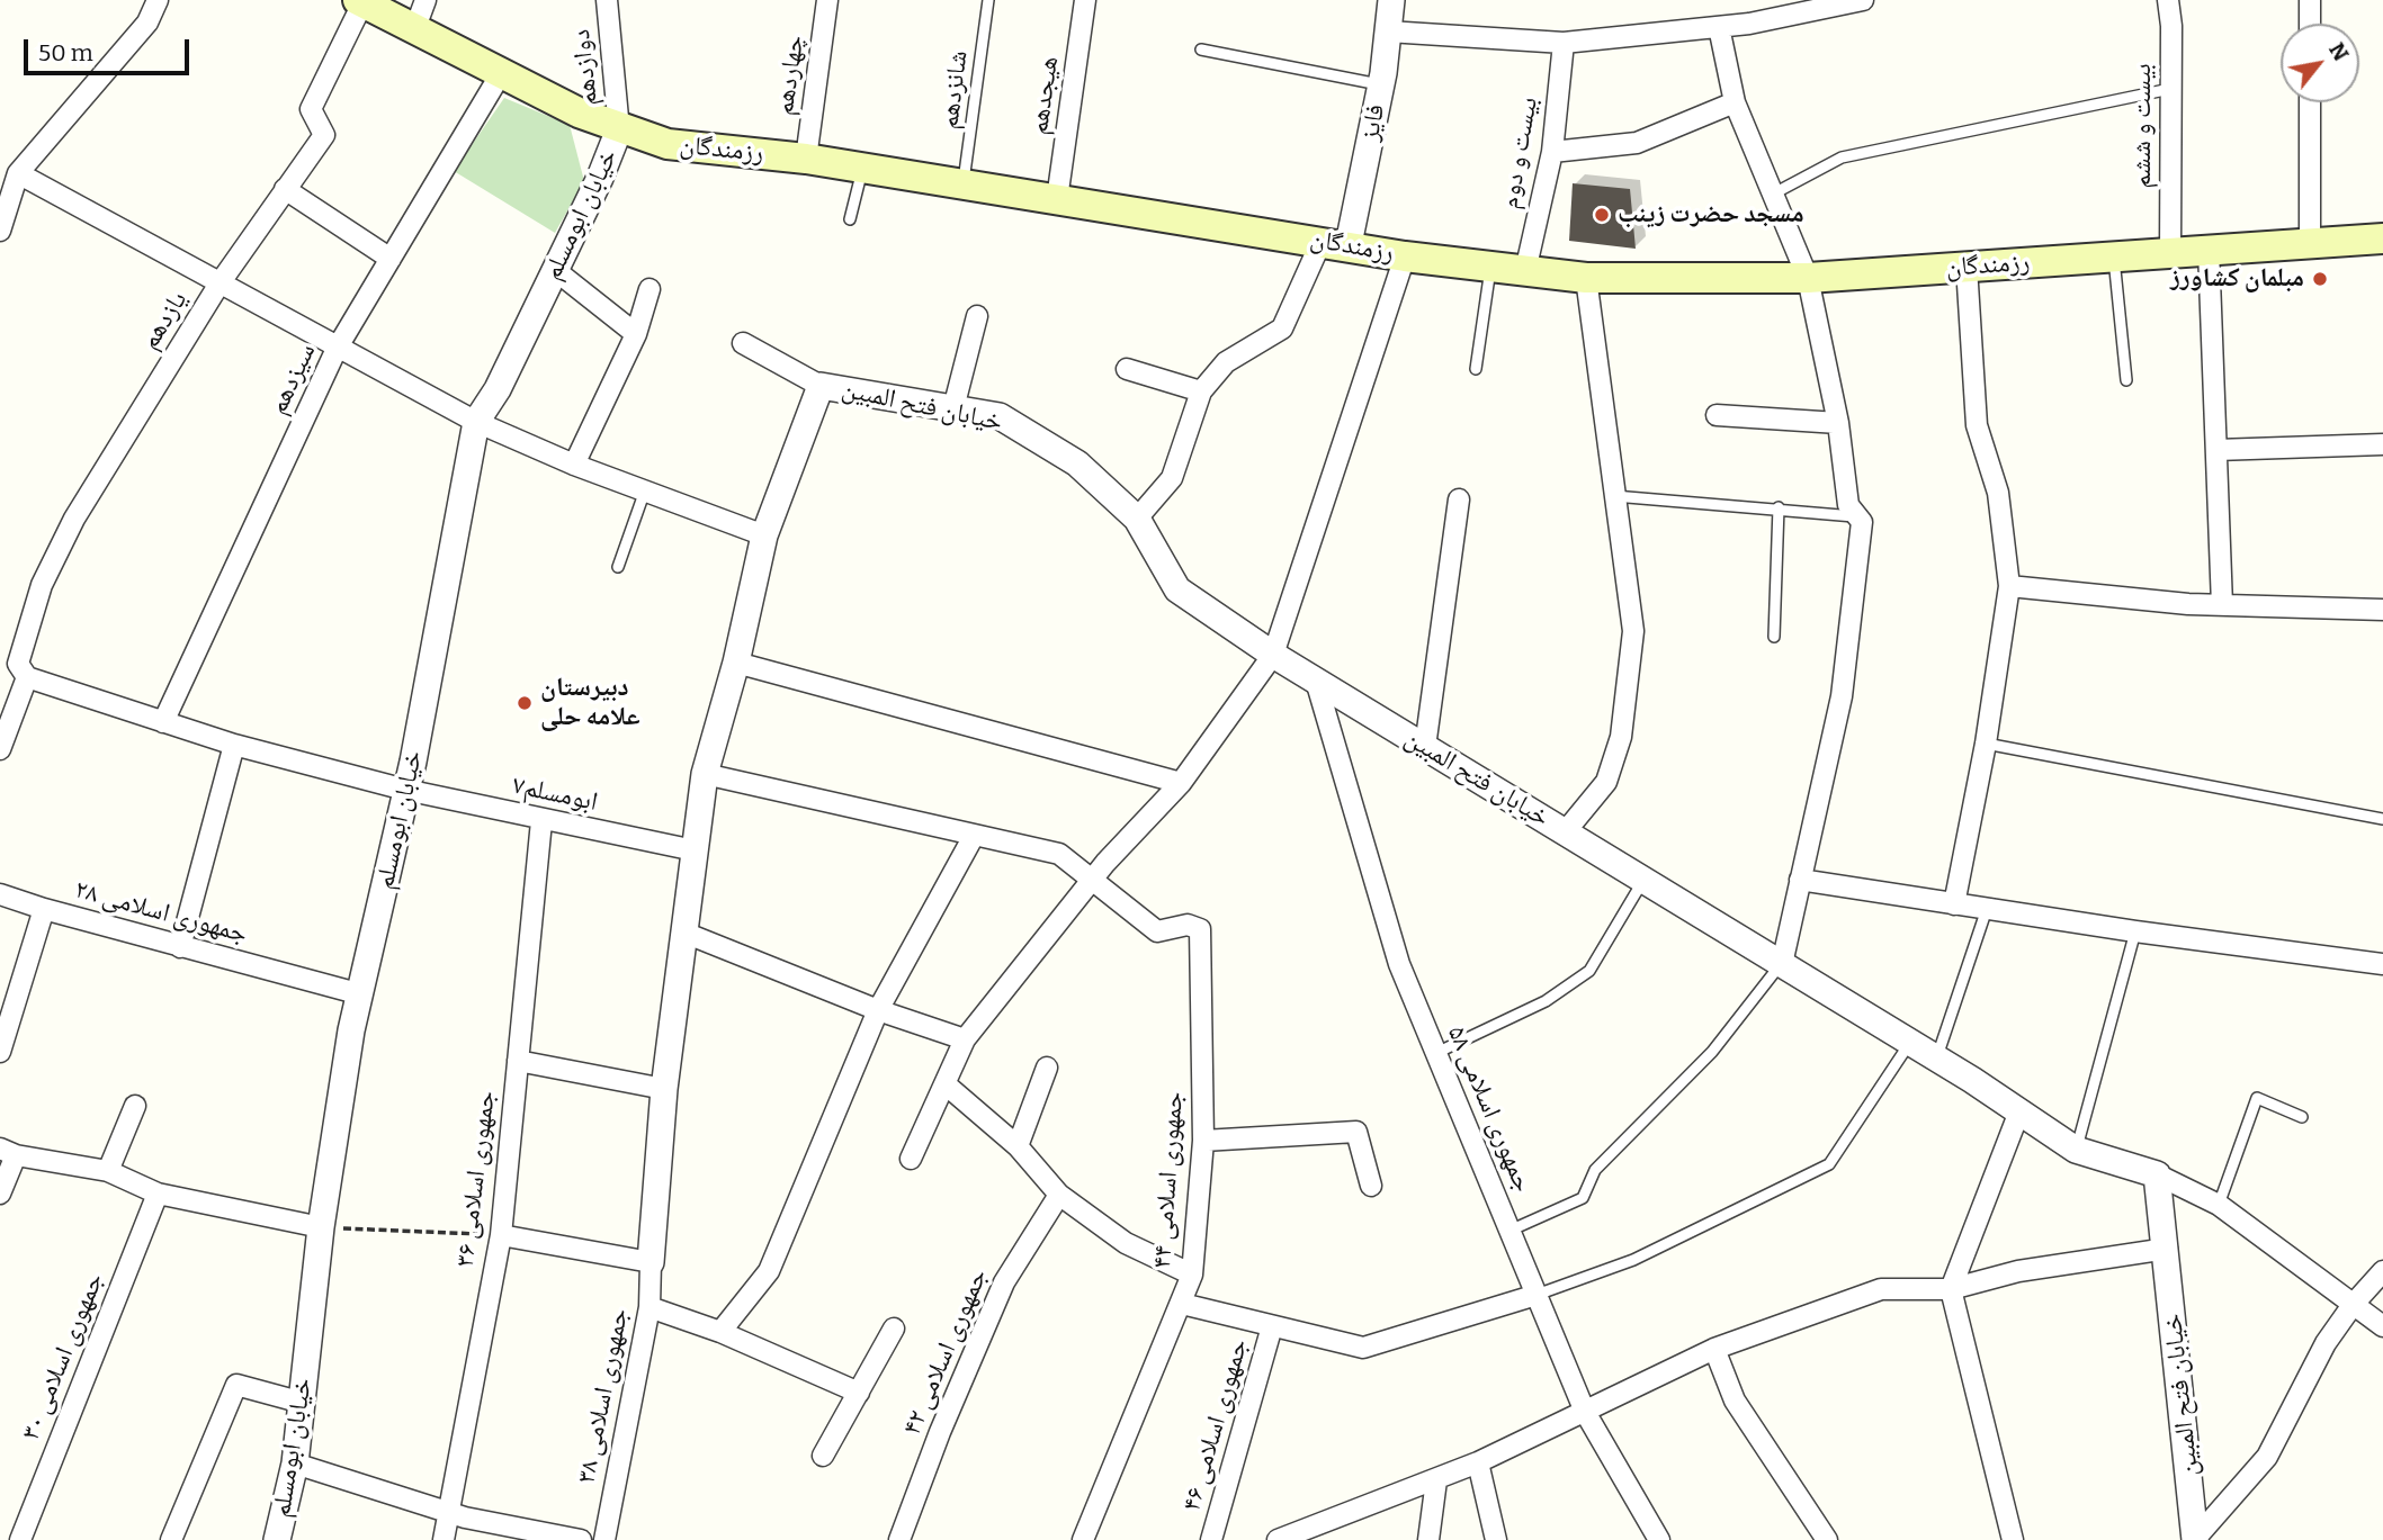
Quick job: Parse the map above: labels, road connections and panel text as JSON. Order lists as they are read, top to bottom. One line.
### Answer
{"streets":{"main road":["رزمندگان"],"street":["دوازدهم","چهاردهم","هیجدهم","فایز","بیست و ششم","بیست و دوم","خیابان ابومسلم","یازدهم","سیزدهم","خیابان فتح المبین","ابومسلم۷","جمهوری اسلامی ۲۸","جمهوری اسلامی ۵۸","جمهوری اسلامی ۳۶","جمهوری اسلامی ۴۴","جمهوری اسلامی ۴۲","جمهوری اسلامی ۳۰","جمهوری اسلامی ۳۸","جمهوری اسلامی ۴۶"],"lane":["شانزدهم"]},"crossings":[["دوازدهم","رزمندگان"],["دوازدهم","خیابان ابومسلم"],["چهاردهم","رزمندگان"],["شانزدهم","رزمندگان"],["هیجدهم","رزمندگان"],["فایز","رزمندگان"],["بیست و ششم","رزمندگان"],["رزمندگان","بیست و دوم"],["رزمندگان","خیابان ابومسلم"],["رزمندگان","یازدهم"],["رزمندگان","سیزدهم"],["خیابان ابومسلم","ابومسلم۷"],["خیابان ابومسلم","جمهوری اسلامی ۲۸"],["یازدهم","ابومسلم۷"],["سیزدهم","ابومسلم۷"],["خیابان فتح المبین","جمهوری اسلامی ۵۸"],["ابومسلم۷","جمهوری اسلامی ۳۶"]],"places":["مسجد حضرت زینب","مبلمان کشاورز","دبیرستان علامه حلی"],"scale_bar":"50 m","north":"top right"}
